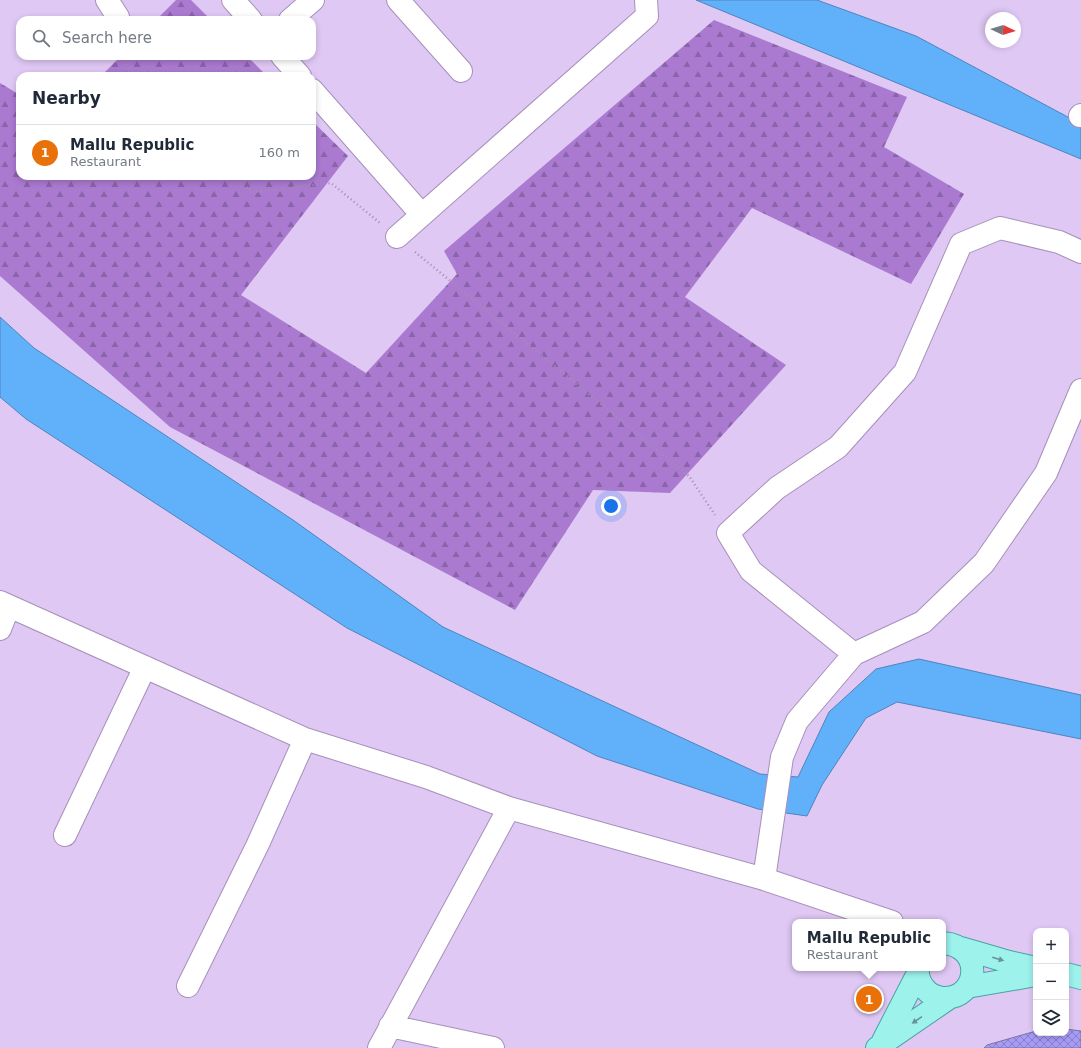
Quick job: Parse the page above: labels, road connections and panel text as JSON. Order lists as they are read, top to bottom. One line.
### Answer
{"north":"right","page":{"search":"Search here","heading":"Nearby","list":[{"mark":"1","name":"Mallu Republic","note":"Restaurant","value":"160 m"}],"popup":["Mallu Republic","Restaurant"],"map_buttons":["+","−"],"pins":"1"}}
